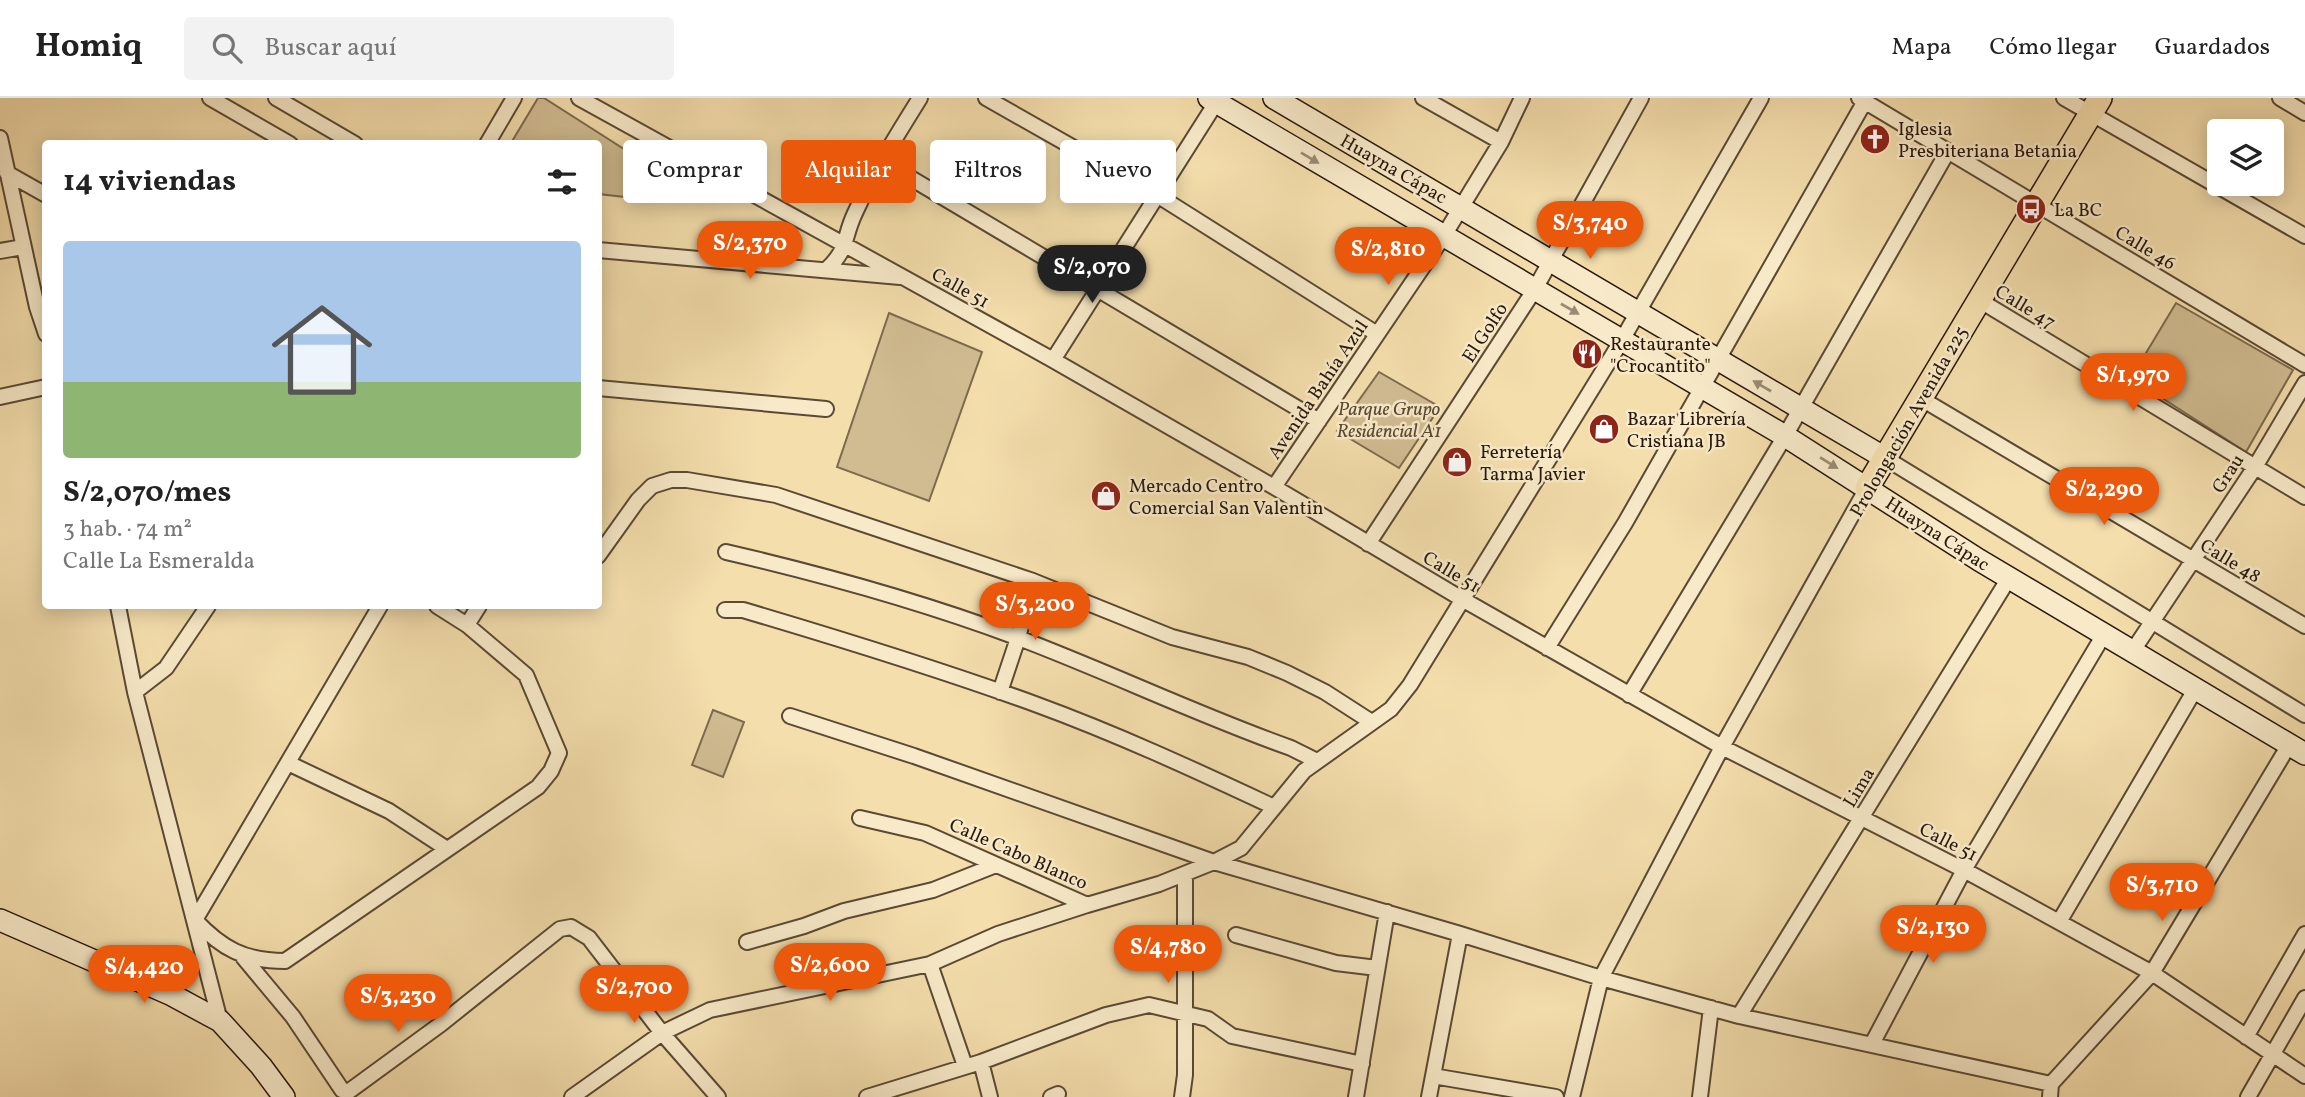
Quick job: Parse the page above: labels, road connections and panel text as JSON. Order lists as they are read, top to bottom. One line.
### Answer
{"streets":{"main road":["Huayna Cápac","Prolongación Avenida 225"],"street":["Calle 46","Calle 51","Calle 47","El Golfo","Avenida Bahía Azul","Grau","Calle 48","Lima","Calle Cabo Blanco"]},"crossings":[["Huayna Cápac","El Golfo"],["Huayna Cápac","Avenida Bahía Azul"],["Huayna Cápac","Prolongación Avenida 225"],["Huayna Cápac","Grau"],["Huayna Cápac","Lima"],["Huayna Cápac","Calle Cabo Blanco"],["Calle 46","Prolongación Avenida 225"],["Calle 51","El Golfo"],["Calle 51","Avenida Bahía Azul"],["Calle 51","Prolongación Avenida 225"],["Calle 51","Lima"],["Calle 51","Calle Cabo Blanco"],["Calle 47","Prolongación Avenida 225"],["Calle 47","Grau"],["Prolongación Avenida 225","Calle 48"],["Grau","Calle 48"]],"parks":["Parque Grupo Residencial A1"],"places":{"church":["Iglesia Presbiteriana Betania"],"bus stop":["La BC"],"restaurant":["Restaurante \"Crocantito\""],"shop":["Bazar Librería Cristiana JB","Ferretería Tarma Javier","Mercado Centro Comercial San Valentin"]},"page":{"header":"Homiq","search":"Buscar aquí","nav":["Mapa","Cómo llegar","Guardados"],"chip":["Comprar","Alquilar","Filtros","Nuevo"],"heading":"14 viviendas","price":["S/3,740","S/2,370","S/2,810","S/2,070","S/1,970","S/2,290","S/3,200","S/3,710","S/2,130","S/4,780","S/2,600","S/4,420","S/2,700","S/3,230"],"list":[{"name":"S/2,070/mes","note":"3 hab. · 74 m² · Calle La Esmeralda"}]}}
